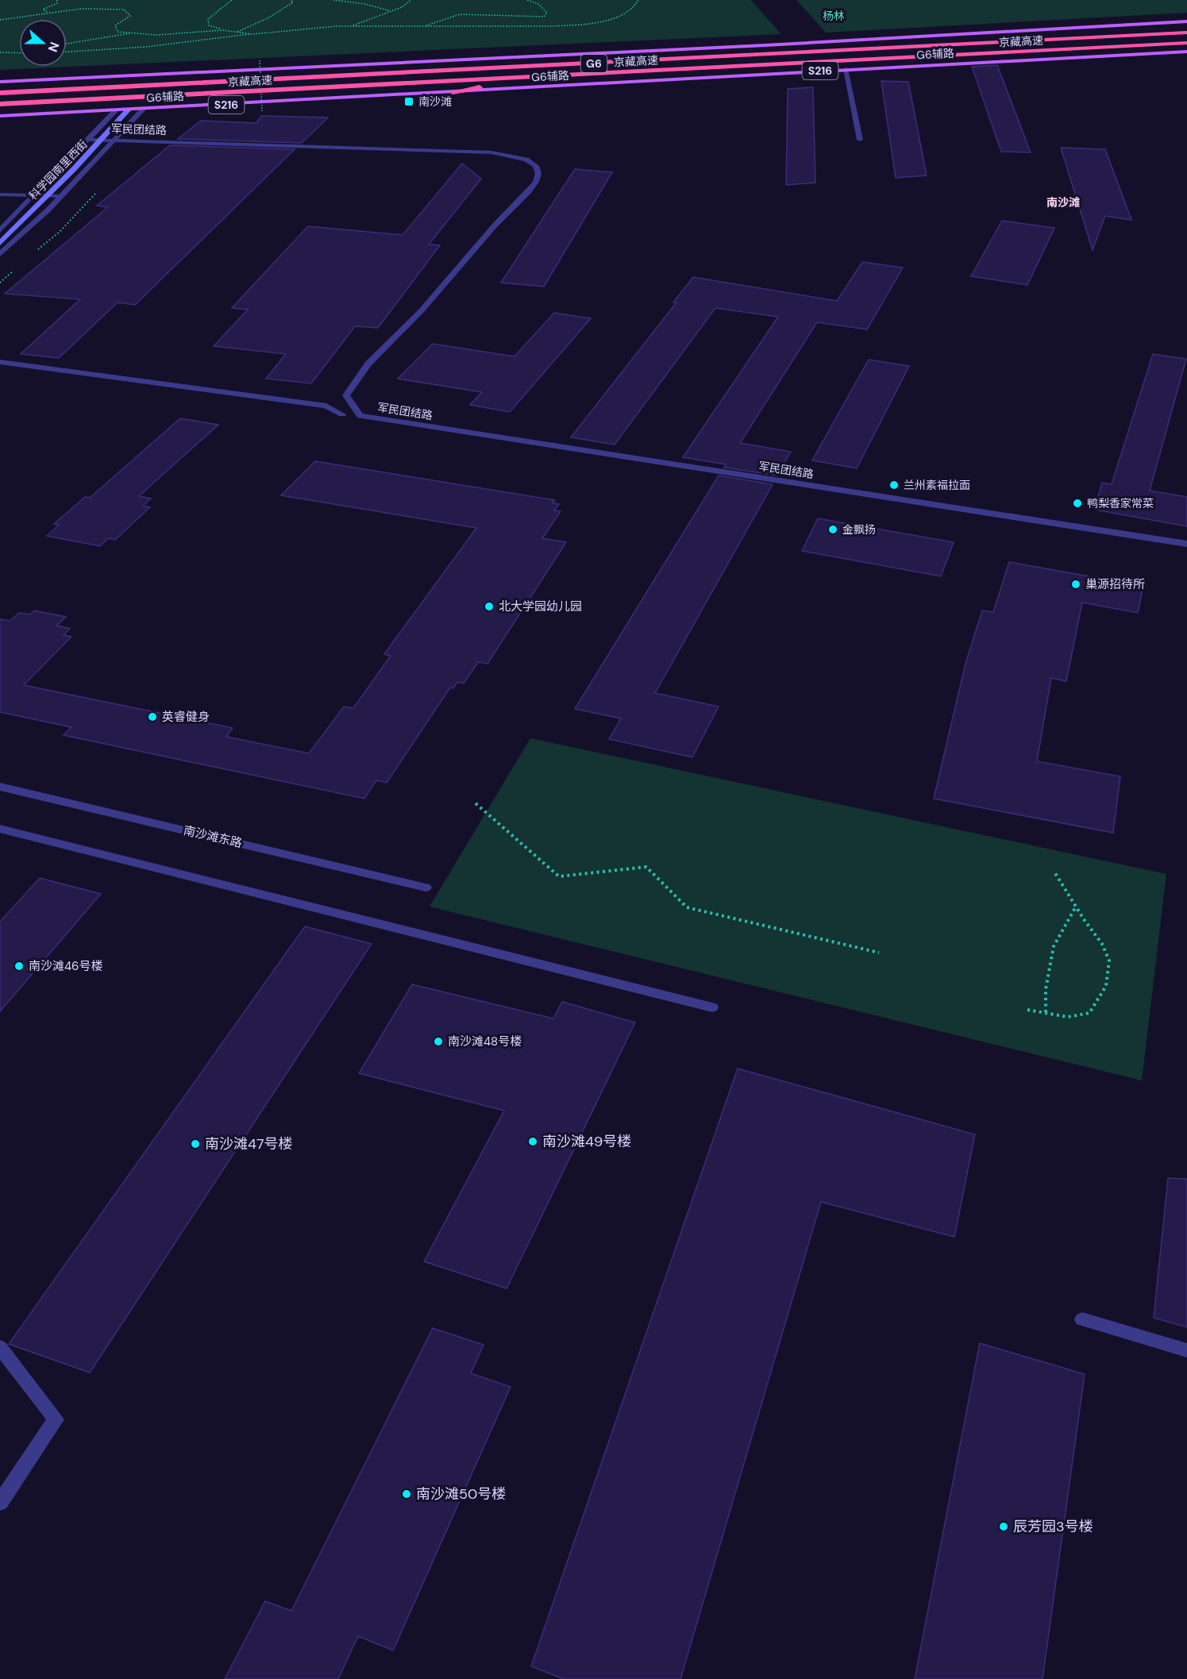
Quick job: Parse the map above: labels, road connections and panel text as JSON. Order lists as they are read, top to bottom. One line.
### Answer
{"streets":{"highway":["京藏高速","G6"],"main road":["G6辅路","S216"],"street":["军民团结路","科学园南里西街","南沙滩东路"]},"crossings":[["G6辅路","科学园南里西街"],["军民团结路","科学园南里西街"]],"districts":["南沙滩"],"parks":["杨林"],"places":{"transit":["南沙滩"],"other":["兰州素福拉面","鸭梨香家常菜","金飘扬","巢源招待所","北大学园幼儿园","英睿健身","南沙滩46号楼","南沙滩48号楼","南沙滩49号楼","南沙滩47号楼","南沙滩50号楼","辰芳园3号楼"]},"north":"right"}
